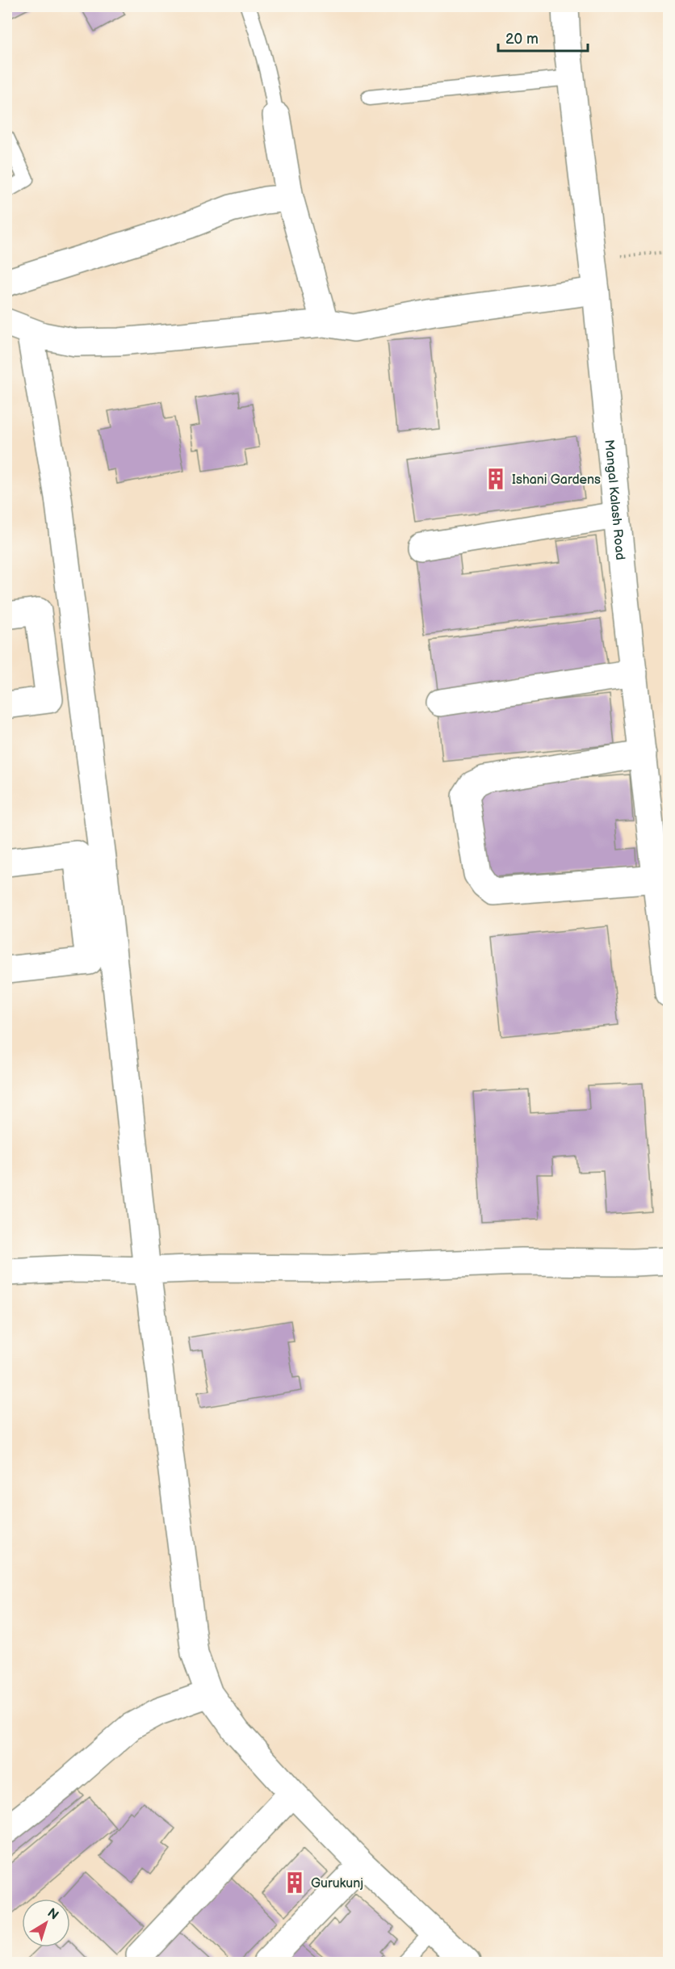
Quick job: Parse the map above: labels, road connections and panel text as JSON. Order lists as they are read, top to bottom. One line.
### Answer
{"streets":{"street":["Mangal Kalash Road"]},"places":{"building":["Ishani Gardens","Gurukunj"]},"scale_bar":"20 m","north":"top right"}
